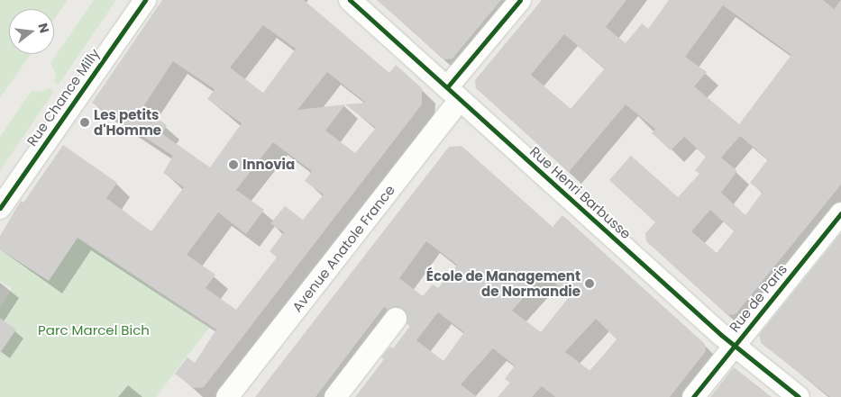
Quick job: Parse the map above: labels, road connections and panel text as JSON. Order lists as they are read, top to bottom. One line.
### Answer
{"streets":{"street":["Rue Chance Milly","Rue Henri Barbusse","Avenue Anatole France","Rue de Paris"]},"crossings":[["Rue Henri Barbusse","Avenue Anatole France"],["Rue Henri Barbusse","Rue de Paris"]],"parks":["Parc Marcel Bich"],"places":["Les petits d'Homme","Innovia","École de Management de Normandie"],"north":"right"}
